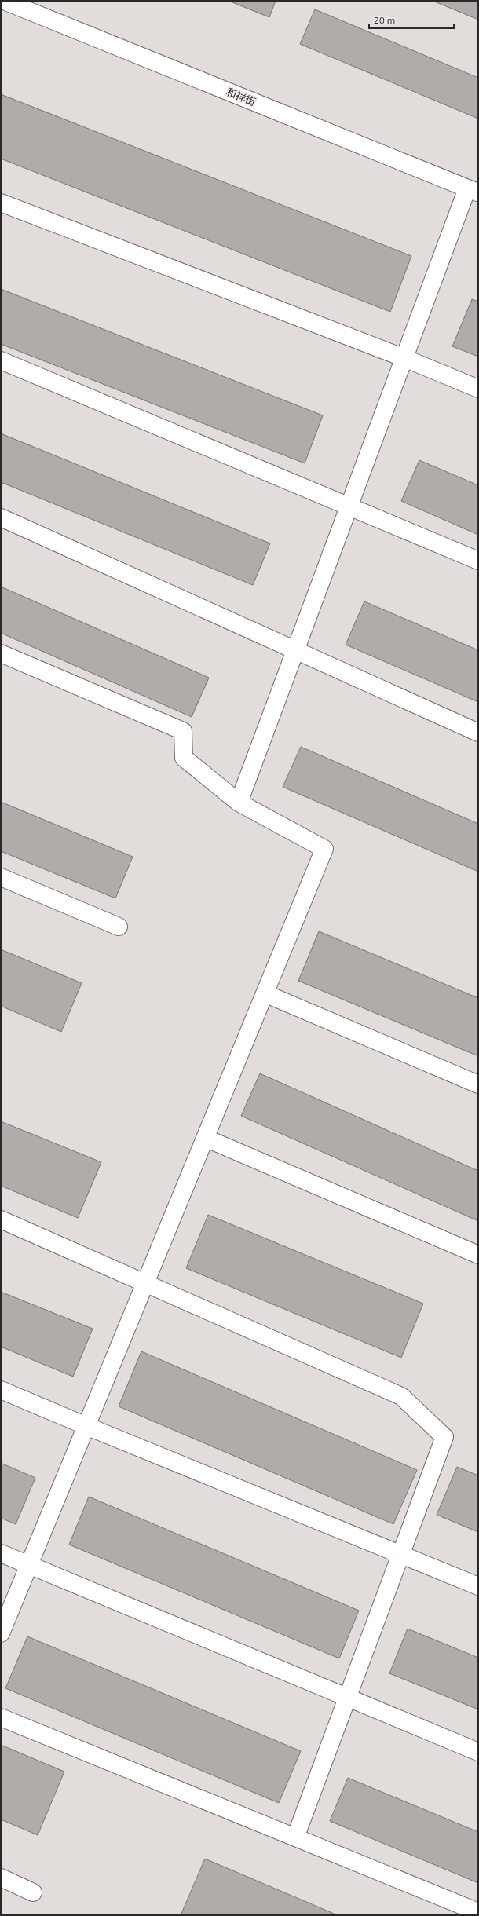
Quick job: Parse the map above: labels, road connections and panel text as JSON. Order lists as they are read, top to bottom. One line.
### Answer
{"streets":{"street":["和祥街"]},"scale_bar":"20 m"}
